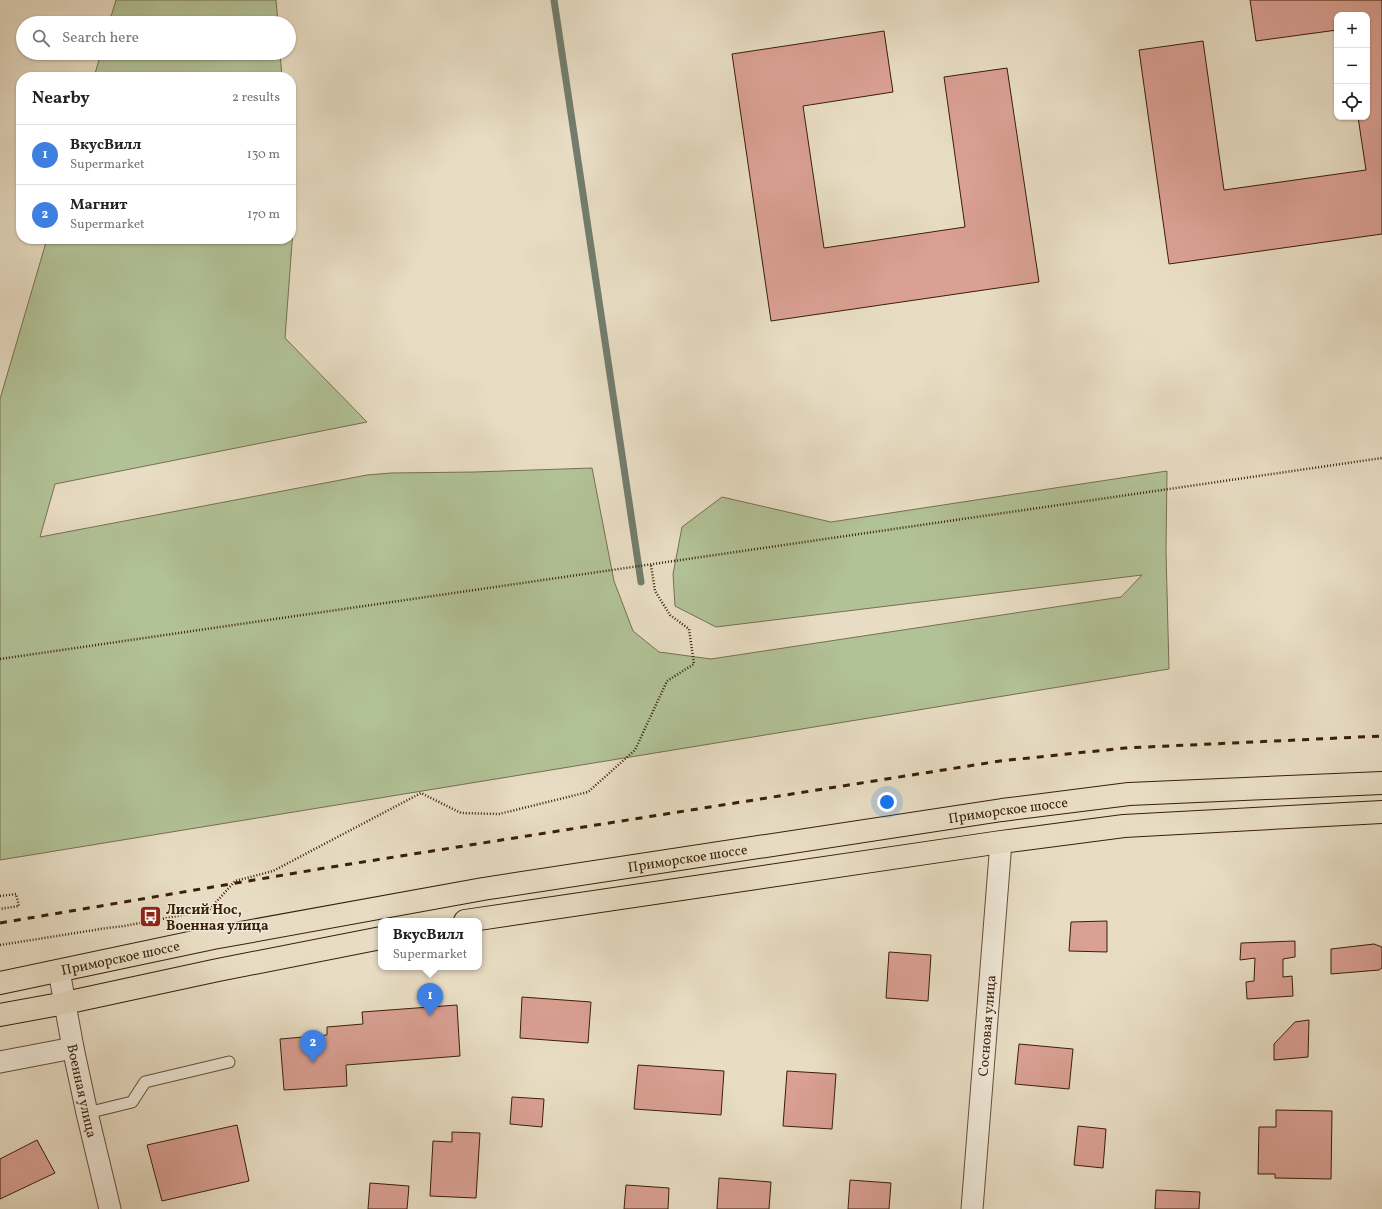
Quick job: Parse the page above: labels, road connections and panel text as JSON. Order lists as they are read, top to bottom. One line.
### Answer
{"streets":{"main road":["Приморское шоссе"],"street":["Сосновая улица","Военная улица"]},"crossings":[["Приморское шоссе","Сосновая улица"],["Приморское шоссе","Военная улица"]],"places":{"bus stop":["Лисий Нос, Военная улица"]},"page":{"map_buttons":["+","−"],"search":"Search here","heading":["Nearby","2 results"],"list":[{"mark":"1","name":"ВкусВилл","note":"Supermarket","value":"130 m"},{"mark":"2","name":"Магнит","note":"Supermarket","value":"170 m"}],"popup":["ВкусВилл","Supermarket"],"pins":["1","2"]}}
